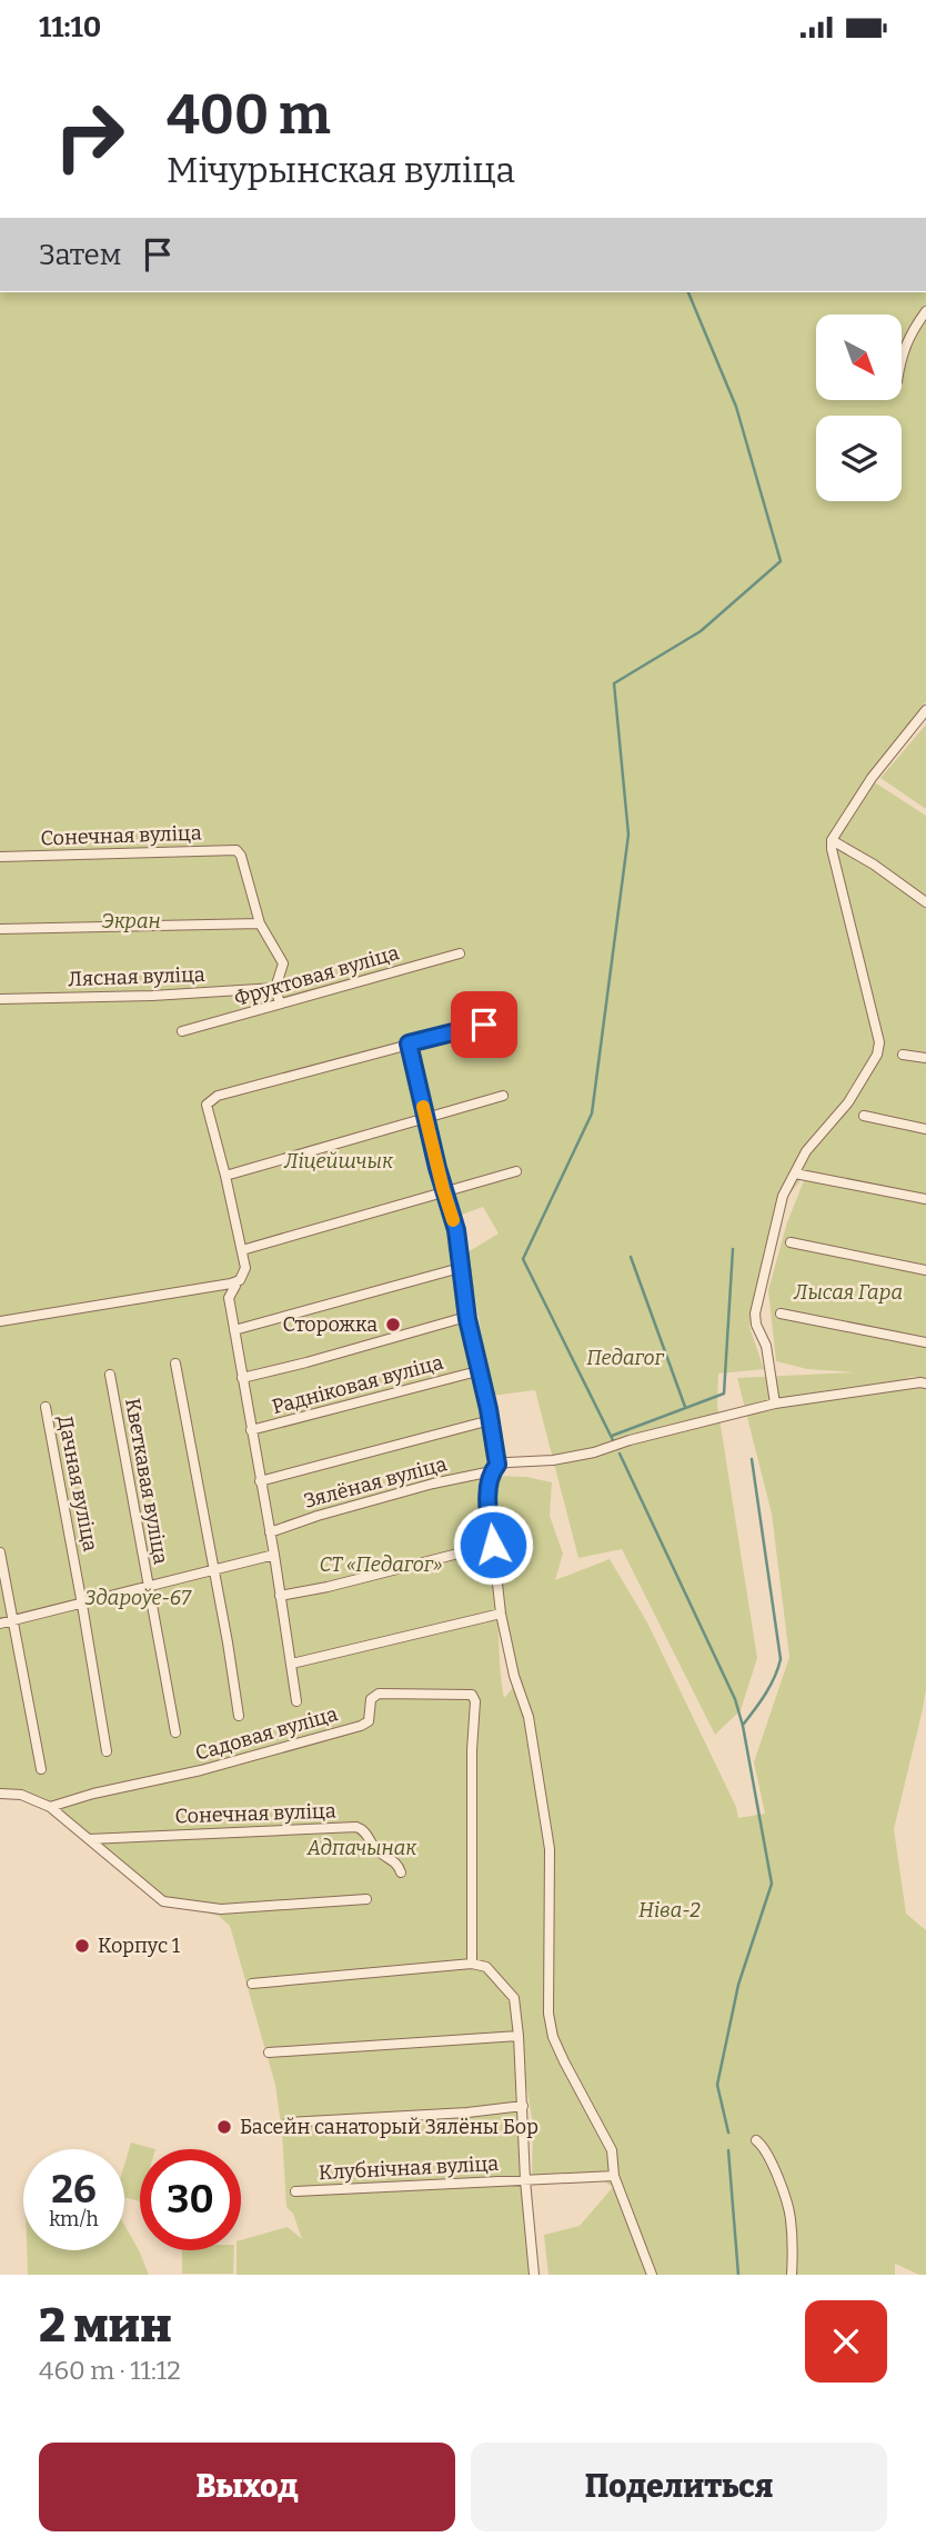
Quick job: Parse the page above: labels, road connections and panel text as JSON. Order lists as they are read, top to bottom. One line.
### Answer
{"streets":{"street":["Сонечная вуліца","Фруктовая вуліца","Лясная вуліца","Радніковая вуліца","Кветкавая вуліца","Зялёная вуліца","Дачная вуліца","Садовая вуліца","Клубнічная вуліца"]},"parks":["Экран","Ліцейшчык","Лысая Гара","Педагог","СТ «Педагог»","Здароўе-67","Адпачынак","Ніва-2"],"places":["Сторожка","Корпус 1","Басейн санаторый Зялёны Бор"],"north":"bottom right","page":{"status":"11:10","turn":["400 m","Мічурынская вуліца"],"then":"Затем","speed":"26 km/h","limit":"30","heading":["2 мин","460 m · 11:12"],"buttons":["Выход","Поделиться"]}}
